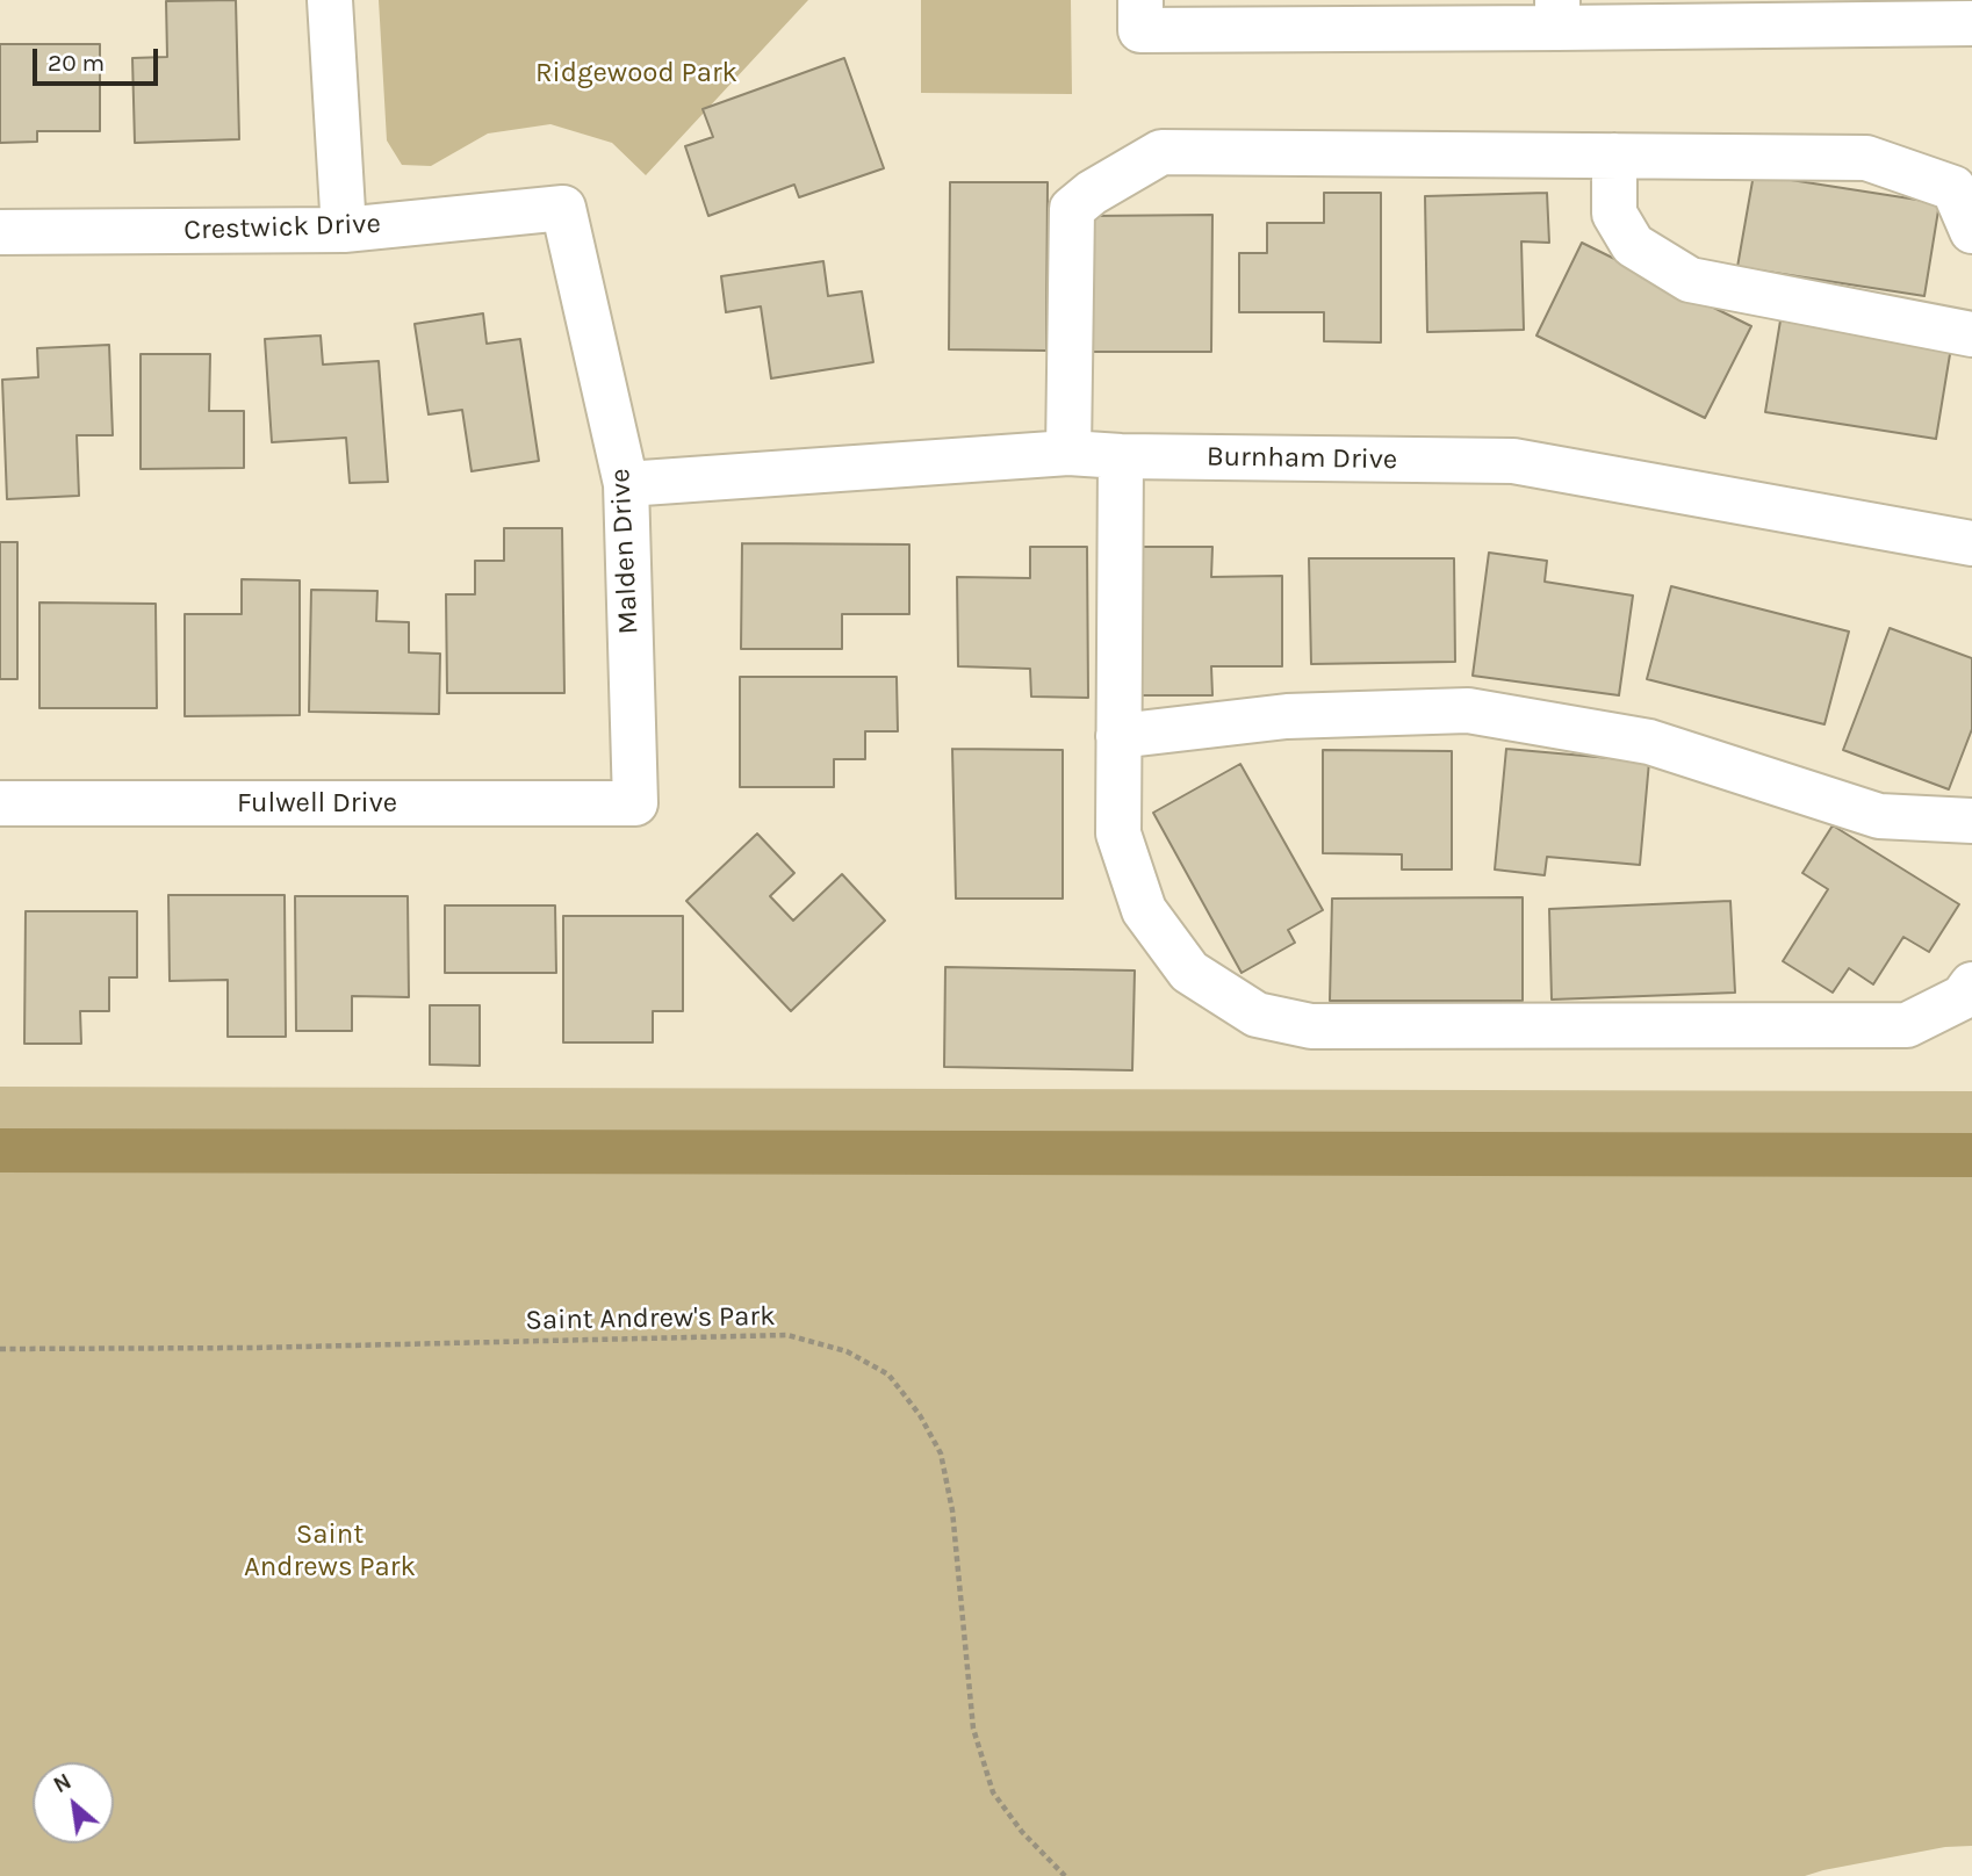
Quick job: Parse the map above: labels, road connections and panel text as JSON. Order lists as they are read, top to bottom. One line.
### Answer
{"streets":{"street":["Crestwick Drive","Burnham Drive","Malden Drive","Fulwell Drive"],"path":["Saint Andrew's Park"]},"crossings":[["Crestwick Drive","Malden Drive"],["Burnham Drive","Malden Drive"],["Malden Drive","Fulwell Drive"]],"parks":["Ridgewood Park","Saint Andrews Park"],"scale_bar":"20 m","north":"top left"}
